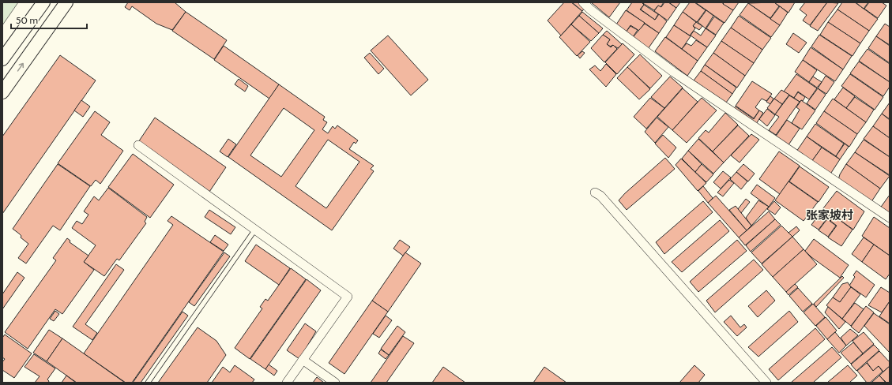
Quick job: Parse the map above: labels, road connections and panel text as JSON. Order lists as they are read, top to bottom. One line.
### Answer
{"districts":["张家坡村"],"scale_bar":"50 m"}
